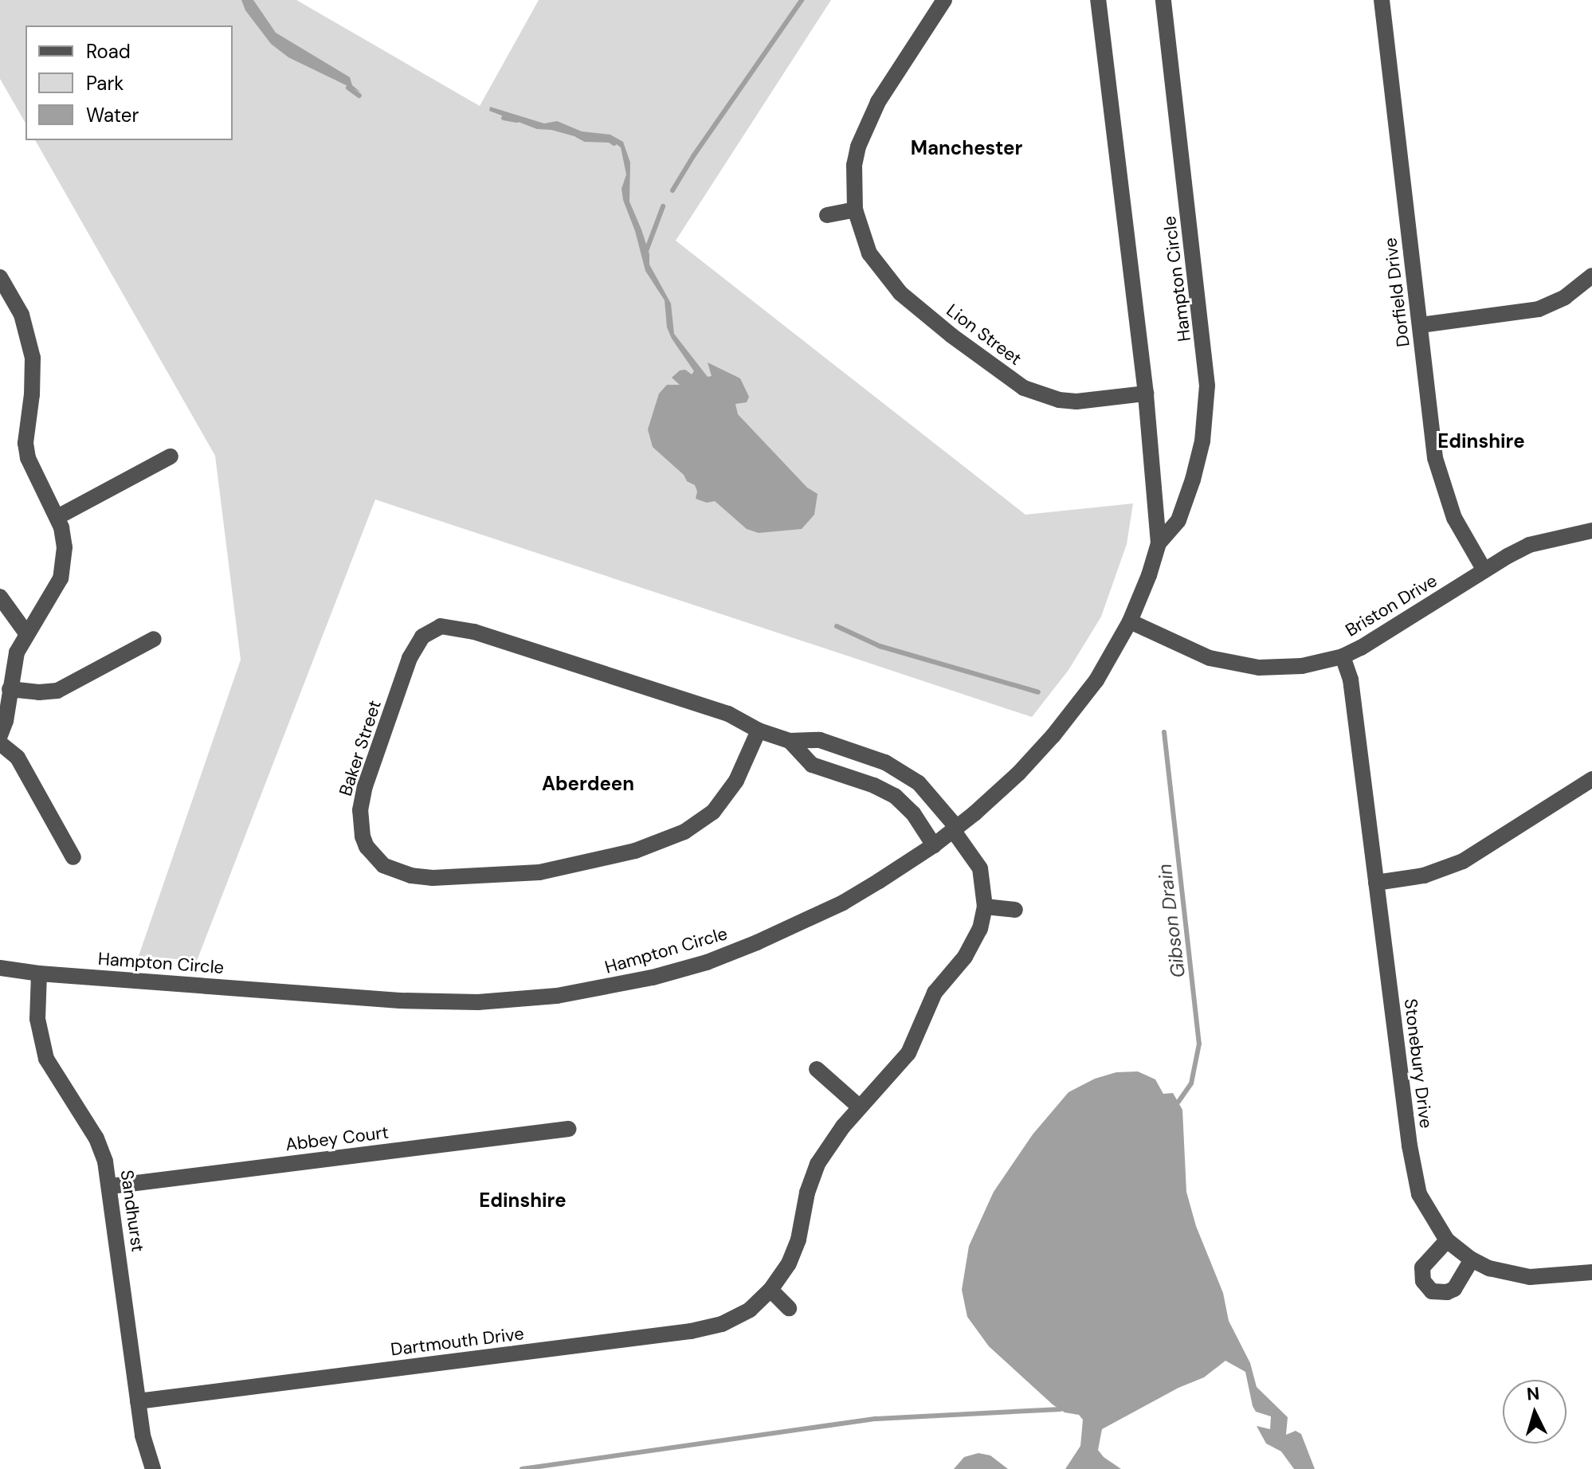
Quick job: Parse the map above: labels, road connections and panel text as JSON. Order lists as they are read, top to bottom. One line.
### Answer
{"streets":{"street":["Hampton Circle","Dorfield Drive","Lion Street","Briston Drive","Baker Street","Stonebury Drive","Abbey Court","Sandhurst","Dartmouth Drive"]},"crossings":[["Hampton Circle","Lion Street"],["Hampton Circle","Briston Drive"],["Hampton Circle","Baker Street"],["Hampton Circle","Sandhurst"],["Hampton Circle","Dartmouth Drive"],["Dorfield Drive","Briston Drive"],["Briston Drive","Stonebury Drive"],["Baker Street","Dartmouth Drive"],["Abbey Court","Sandhurst"],["Sandhurst","Dartmouth Drive"]],"districts":["Manchester","Edinshire","Aberdeen","Edinshire"],"water":["Gibson Drain"],"legend":["Road","Park","Water"],"north":"top"}
